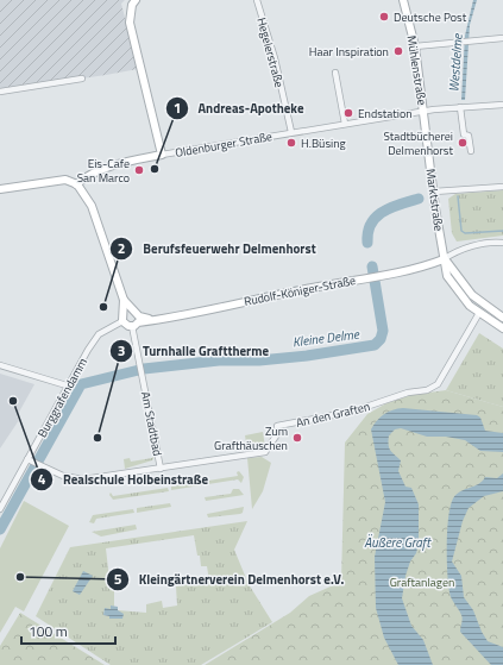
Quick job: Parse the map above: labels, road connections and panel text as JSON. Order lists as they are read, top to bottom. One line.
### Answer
{"streets":{"main road":["Mühlenstraße","Oldenburger Straße","Marktstraße","Rudolf-Königer-Straße"],"street":["Hegelerstraße","Burggrafendamm","An den Graften","Am Stadtbad"]},"crossings":[["Hegelerstraße","Oldenburger Straße"],["Mühlenstraße","Oldenburger Straße"],["Mühlenstraße","Marktstraße"],["Oldenburger Straße","Marktstraße"],["Marktstraße","Rudolf-Königer-Straße"],["Marktstraße","An den Graften"],["Rudolf-Königer-Straße","Am Stadtbad"],["Burggrafendamm","Am Stadtbad"],["An den Graften","Am Stadtbad"]],"water":["Westdelme","Kleine Delme","Äußere Graft"],"parks":["Graftanlagen"],"places":["Deutsche Post","Haar Inspiration","Endstation","H.Büsing","Stadtbücherei Delmenhorst","Andreas-Apotheke","Eis-Cafe San Marco","Berufsfeuerwehr Delmenhorst","Realschule Holbeinstraße","Turnhalle Grafttherme","Zum Grafthäuschen","Kleingärtnerverein Delmenhorst e.V."],"scale_bar":"100 m"}
